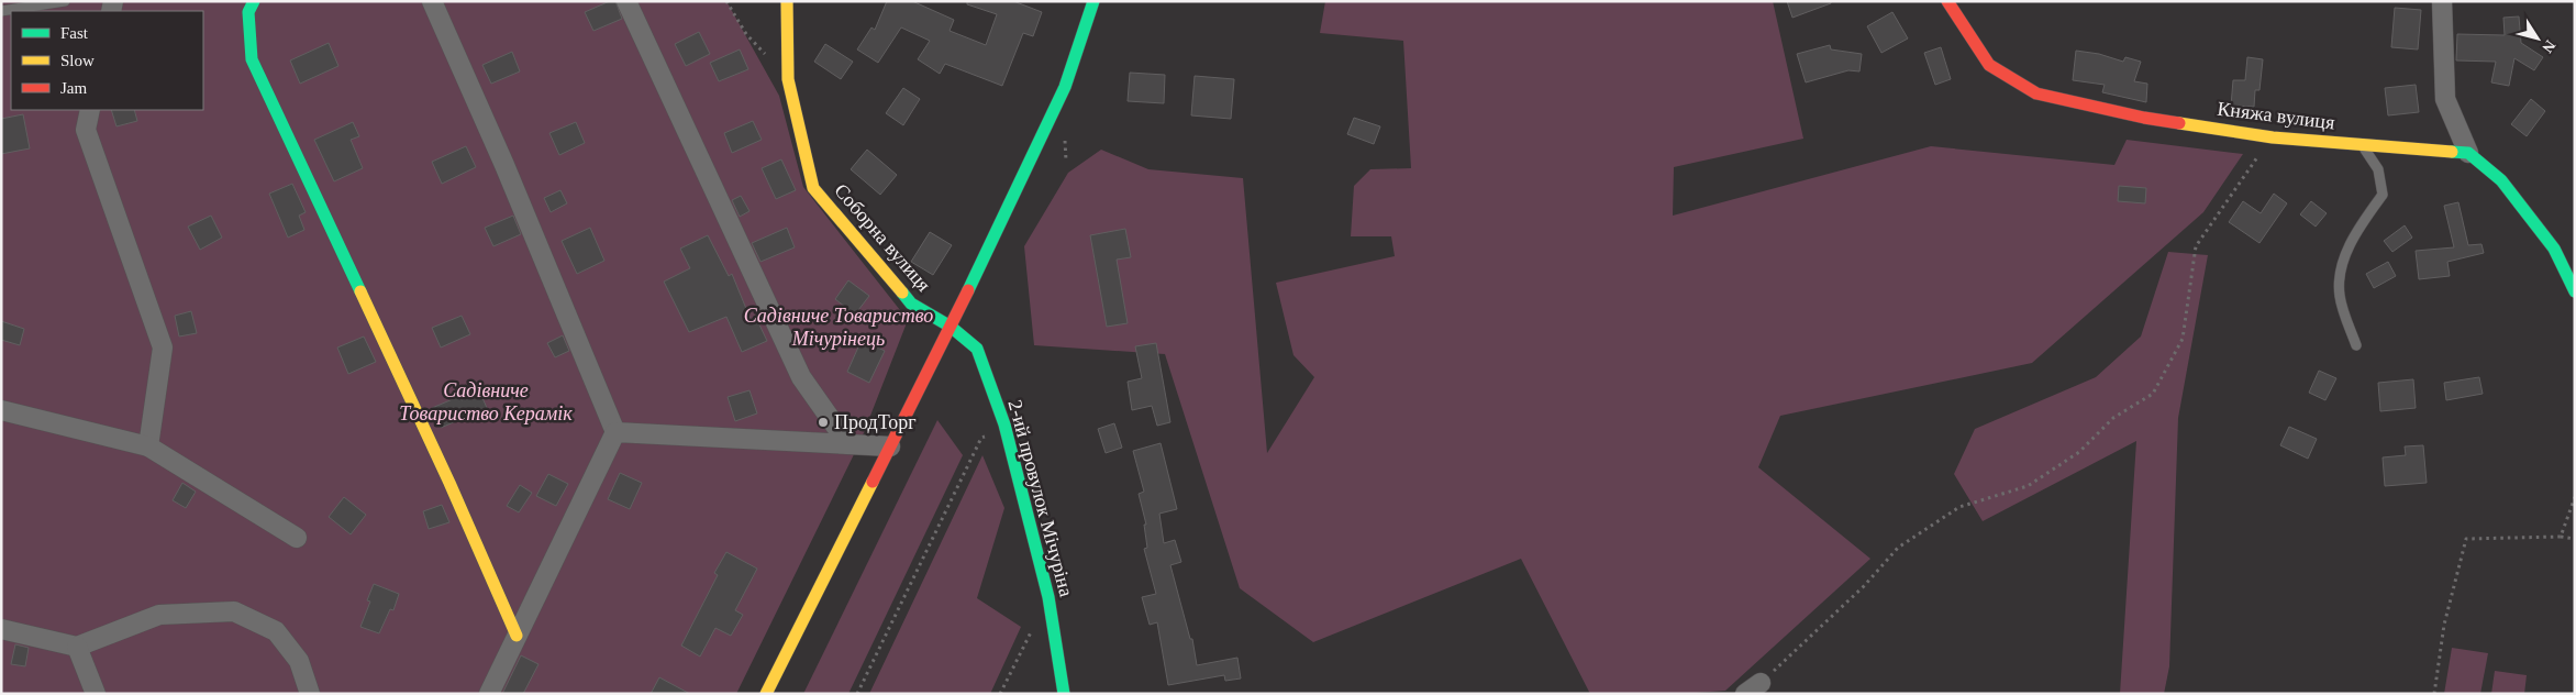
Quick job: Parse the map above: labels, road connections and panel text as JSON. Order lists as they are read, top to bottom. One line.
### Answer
{"streets":{"street":["Княжа вулиця","Соборна вулиця","2-ий провулок Мічуріна"]},"crossings":[["Соборна вулиця","2-ий провулок Мічуріна"]],"parks":["Садівниче Товариство Мічурінець","Садівниче Товариство Керамік"],"places":["ПродТорг"],"legend":["Fast","Slow","Jam"],"north":"bottom right"}
